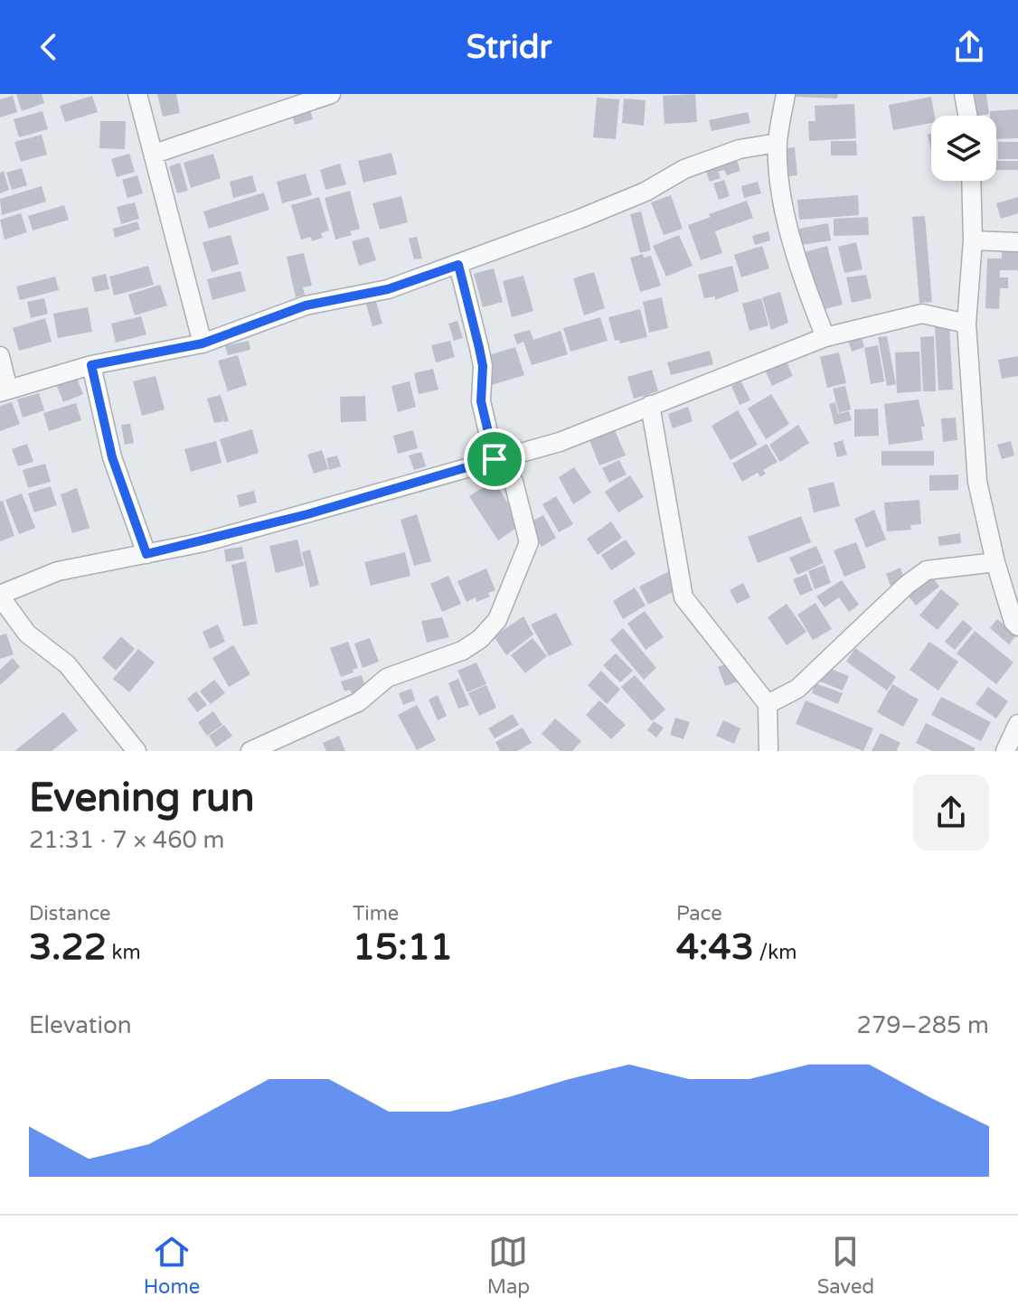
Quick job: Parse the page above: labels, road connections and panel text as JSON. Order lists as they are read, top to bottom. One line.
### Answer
{"page":{"header":"Stridr","heading":["Evening run","21:31 · 7 × 460 m"],"stats":[["Distance","3.22 km"],["Time","15:11"],["Pace","4:43 /km"]],"chart":["Elevation","279–285 m"],"tabs":["Home","Map","Saved"]}}
